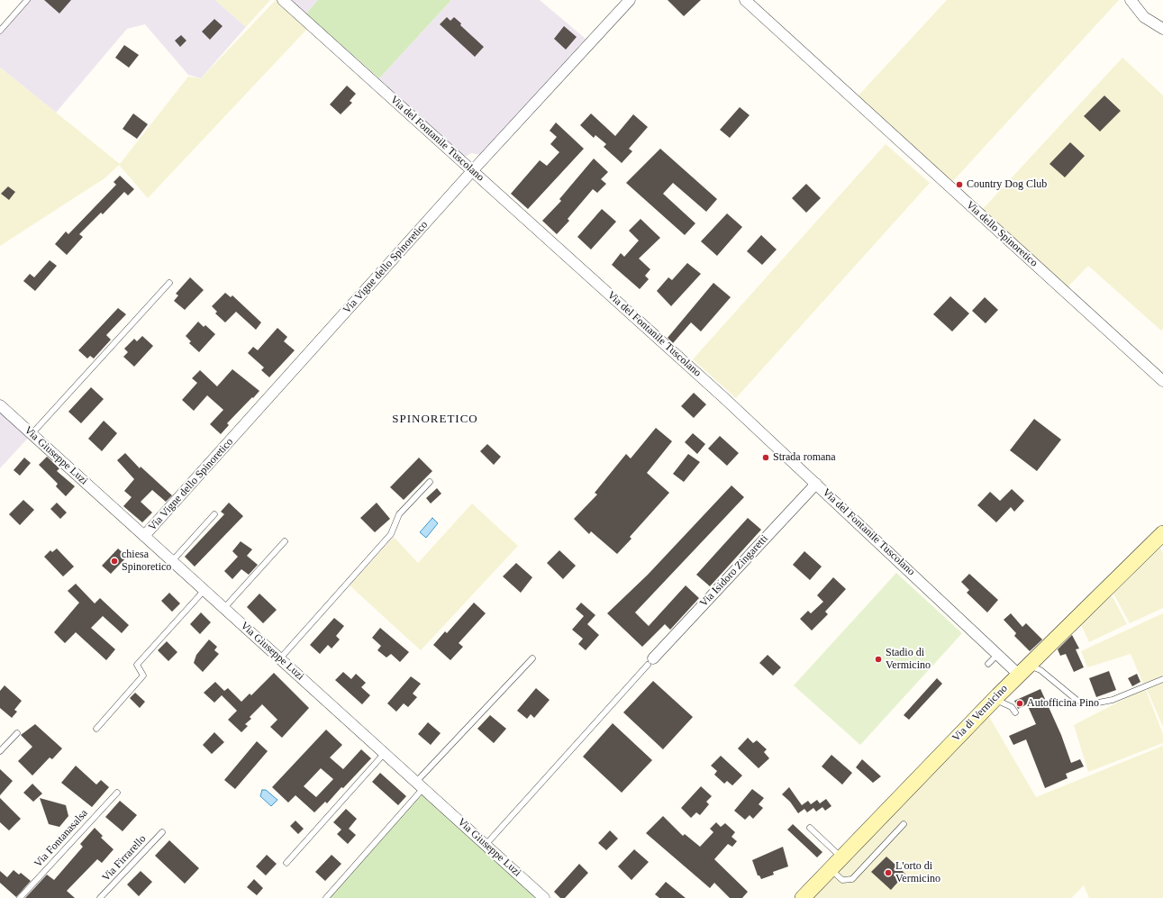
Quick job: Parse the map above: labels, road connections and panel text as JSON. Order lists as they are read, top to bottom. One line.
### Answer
{"streets":{"main road":["Via di Vermicino"],"street":["Via del Fontanile Tuscolano","Via dello Spinoretico","Via Vigne dello Spinoretico","Via Giuseppe Luzi","Via Isidoro Zingaretti"],"lane":["Via Fontanasalsa","Via Firrarello"]},"crossings":[["Via del Fontanile Tuscolano","Via Vigne dello Spinoretico"],["Via del Fontanile Tuscolano","Via Isidoro Zingaretti"],["Via del Fontanile Tuscolano","Via di Vermicino"],["Via Vigne dello Spinoretico","Via Giuseppe Luzi"]],"districts":["SPINORETICO"],"places":["Country Dog Club","Strada romana","chiesa Spinoretico","Stadio di Vermicino","Autofficina Pino","L'orto di Vermicino"]}
